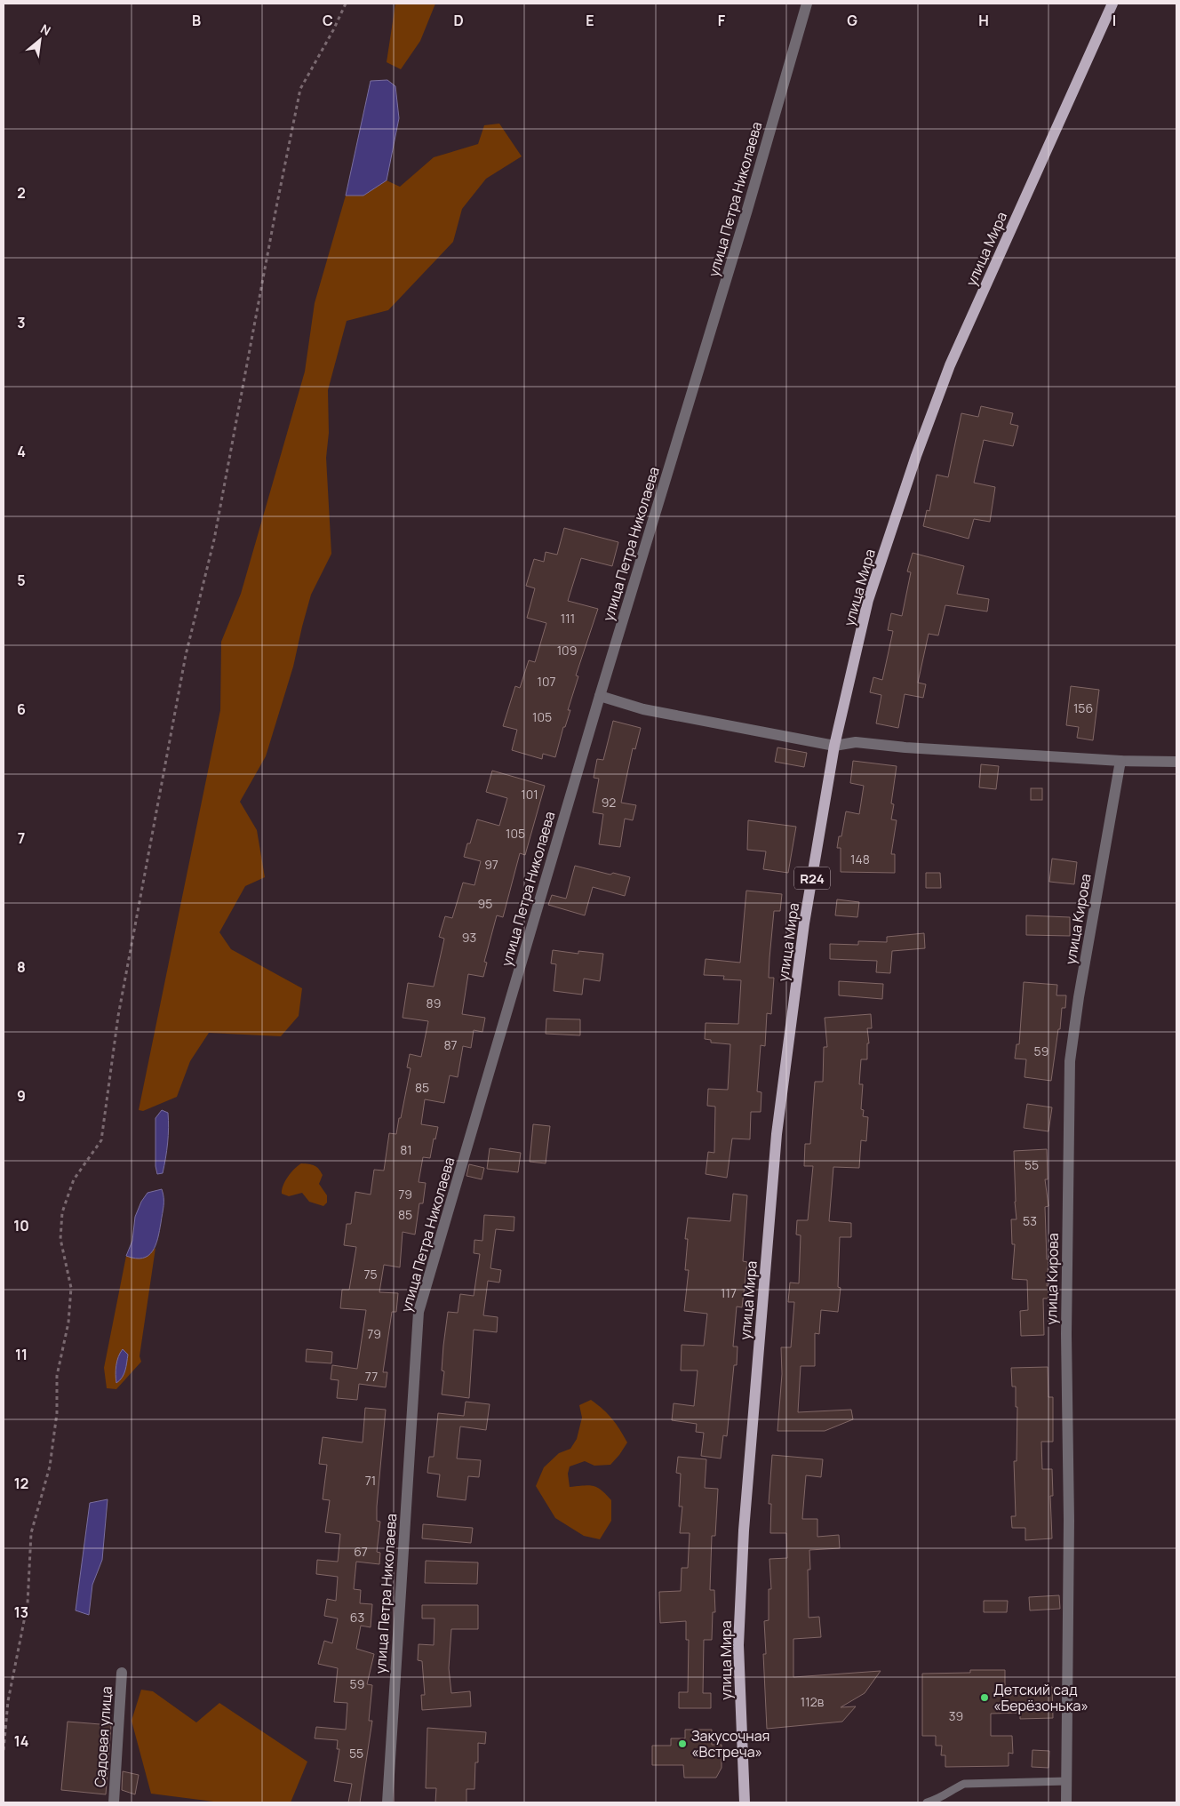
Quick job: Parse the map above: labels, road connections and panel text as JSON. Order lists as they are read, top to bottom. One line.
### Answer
{"streets":{"main road":["улица Мира","R24"],"street":["улица Петра Николаева","улица Кирова","Садовая улица"]},"places":["Детский сад «Берёзонька»","Закусочная «Встреча»"],"house_numbers":["111","109","107","156","105","101","92","105","148","97","95","93","89","87","59","85","81","55","79","85","53","75","117","79","77","71","67","63","59","112в","39","55"],"north":"top right","grid":{"columns":["B","C","D","E","F","G","H","I"],"rows":["2","3","4","5","6","7","8","9","10","11","12","13","14"]}}
